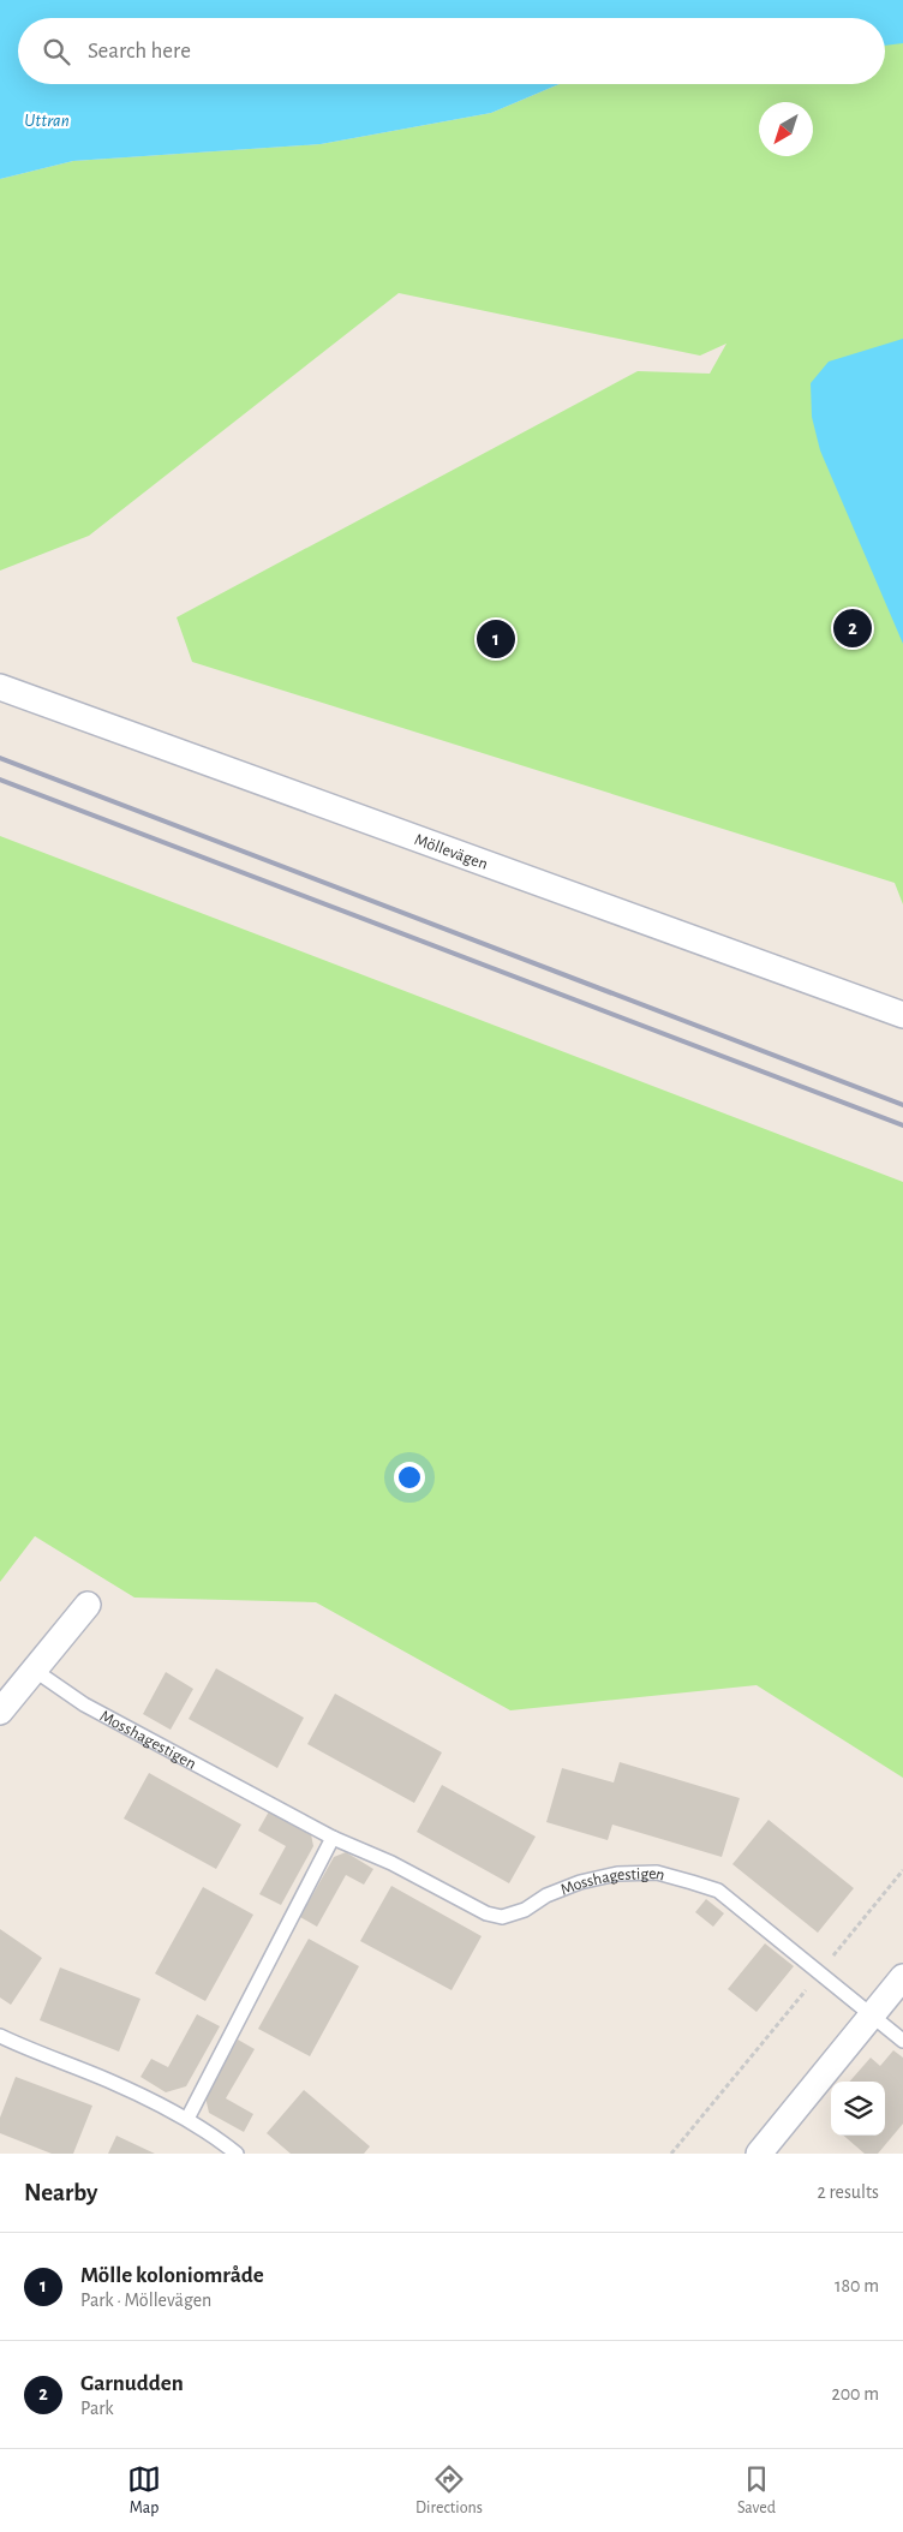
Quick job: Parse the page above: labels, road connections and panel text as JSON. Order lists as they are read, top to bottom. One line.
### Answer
{"streets":{"street":["Möllevägen"],"lane":["Mosshagestigen"]},"water":["Uttran"],"north":"bottom left","page":{"search":"Search here","pins":["2","1"],"heading":["Nearby","2 results"],"list":[{"mark":"1","name":"Mölle koloniområde","note":"Park · Möllevägen","value":"180 m"},{"mark":"2","name":"Garnudden","note":"Park","value":"200 m"}],"nav":["Map","Directions","Saved"]}}
